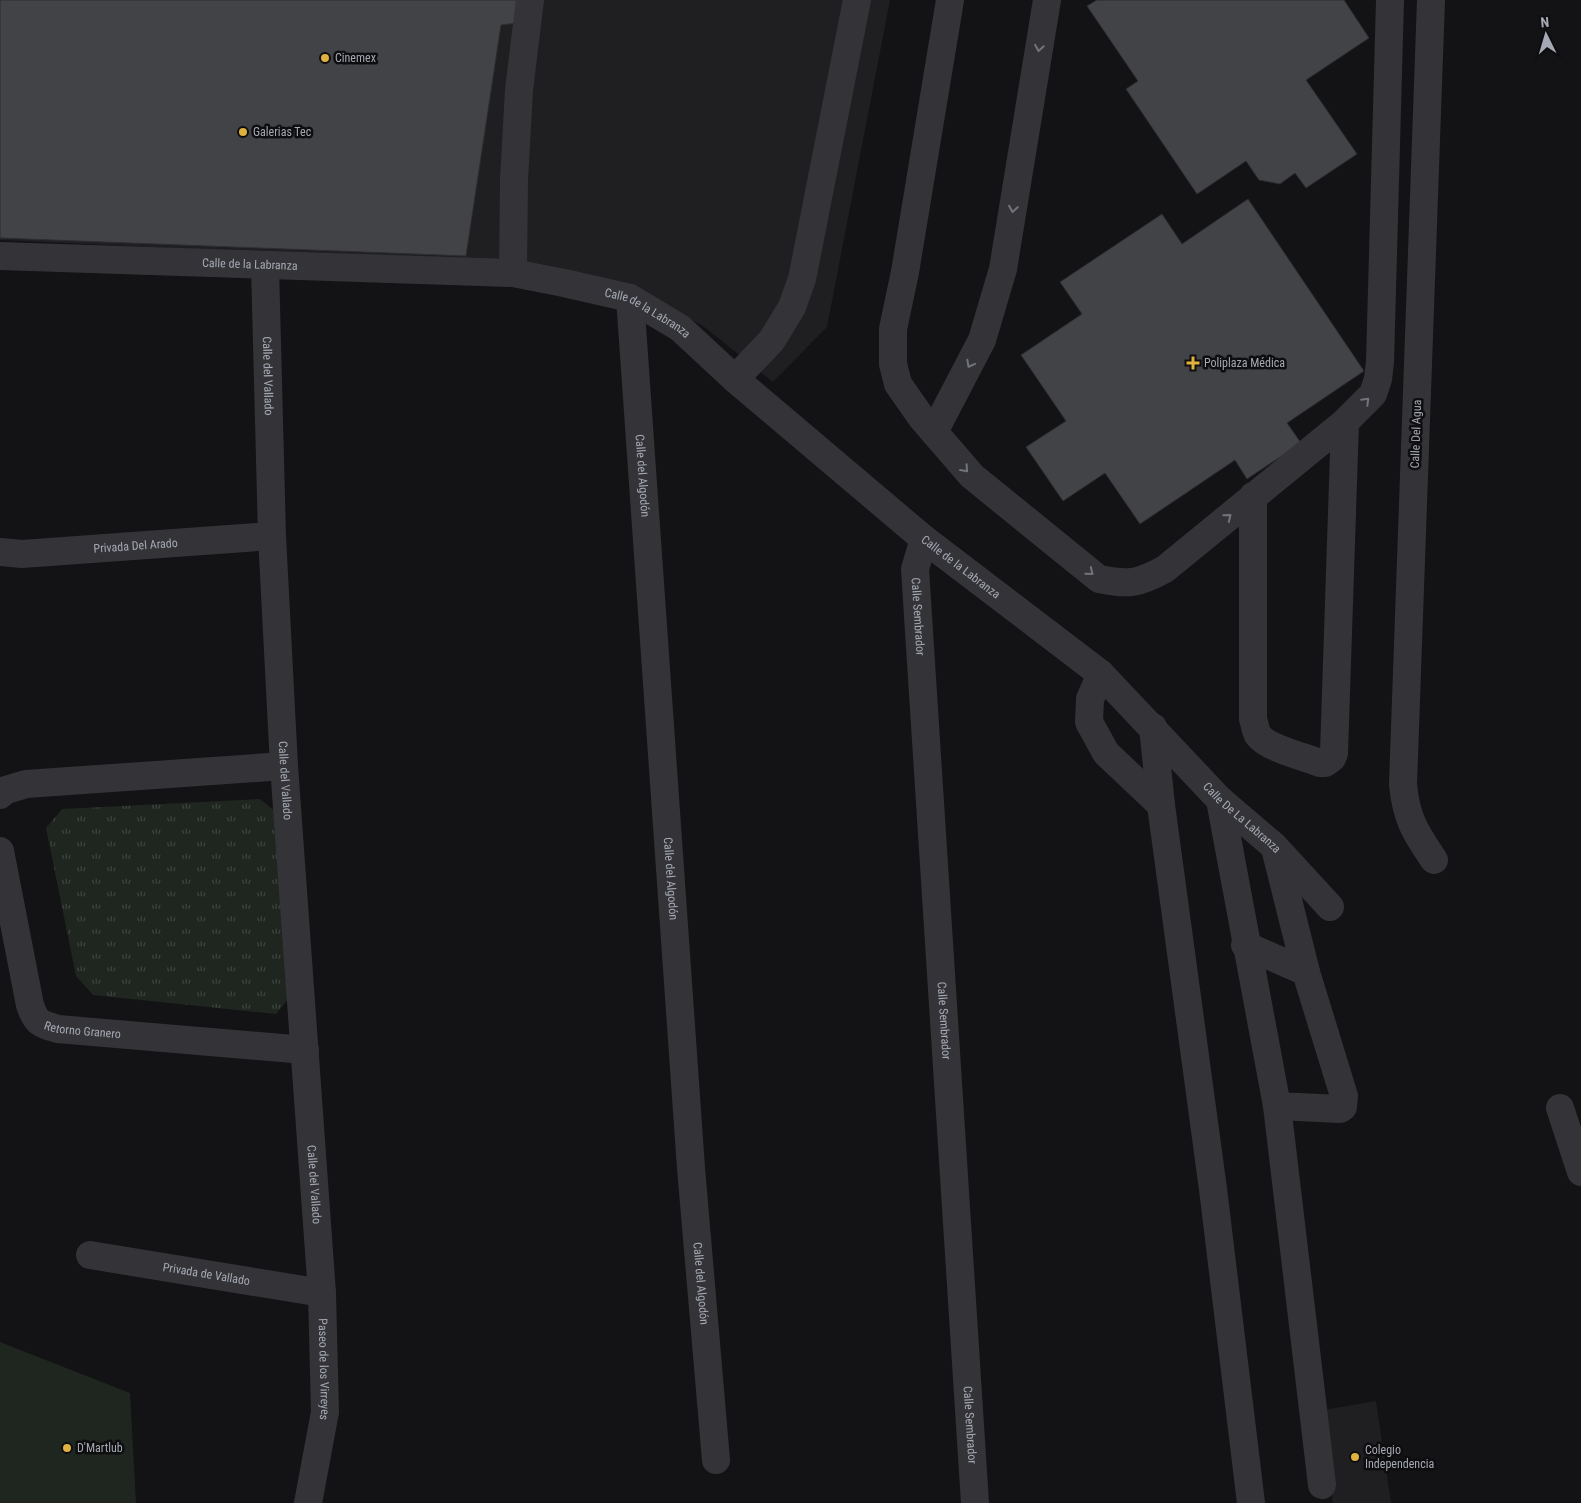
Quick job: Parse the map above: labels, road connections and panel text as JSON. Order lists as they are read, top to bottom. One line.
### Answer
{"streets":{"street":["Calle de la Labranza","Calle del Vallado","Calle Del Agua","Calle del Algodón","Privada Del Arado","Calle Sembrador","Calle De La Labranza","Retorno Granero","Privada de Vallado","Paseo de los Virreyes"]},"crossings":[["Calle de la Labranza","Calle del Vallado"],["Calle de la Labranza","Calle del Algodón"],["Calle de la Labranza","Calle Sembrador"],["Calle de la Labranza","Calle De La Labranza"],["Calle del Vallado","Privada Del Arado"],["Calle del Vallado","Retorno Granero"],["Calle del Vallado","Privada de Vallado"],["Calle del Vallado","Paseo de los Virreyes"],["Privada de Vallado","Paseo de los Virreyes"]],"places":{"other":["Cinemex","Galerias Tec","D'Martlub","Colegio Independencia"],"health":["Poliplaza Médica"]},"north":"top"}
